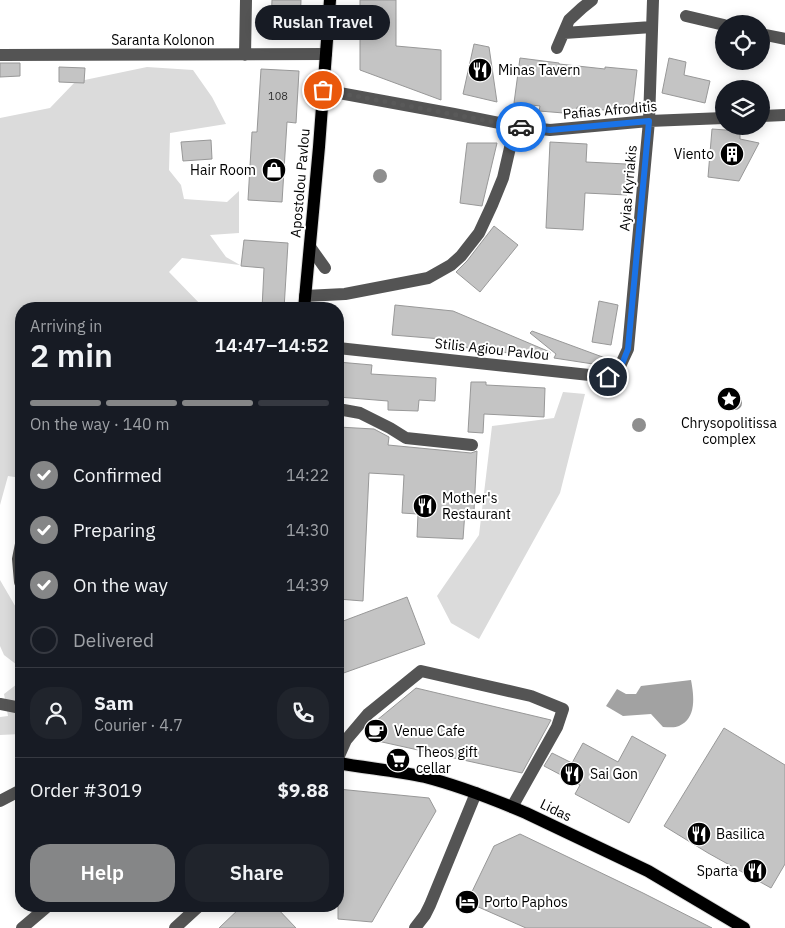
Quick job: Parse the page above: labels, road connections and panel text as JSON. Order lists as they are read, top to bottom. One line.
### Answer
{"streets":{"main road":["Apostolou Pavlou","Lidas"],"street":["Saranta Kolonon","Pafias Afroditis","Ayias Kyriakis","Stilis Agiou Pavlou"]},"crossings":[["Saranta Kolonon","Apostolou Pavlou"],["Pafias Afroditis","Apostolou Pavlou"],["Pafias Afroditis","Ayias Kyriakis"],["Ayias Kyriakis","Stilis Agiou Pavlou"]],"places":{"restaurant":["Minas Tavern","Mother's Restaurant","Sai Gon","Basilica","Sparta"],"other":["Ruslan Travel"],"building":["Viento"],"shop":["Hair Room"],"place":["Chrysopolitissa complex"],"cafe":["Venue Cafe"],"supermarket":["Theos gift cellar"],"hotel":["Porto Paphos"]},"house_numbers":["108"],"page":{"bubble":"Ruslan Travel","heading":["2 min","Arriving in","14:47–14:52"],"panel":["Sam","Courier · 4.7","Order #3019","$9.88"],"bar":"On the way · 140 m","list":[["Confirmed","14:22"],["Preparing","14:30"],["On the way","14:39"],"Delivered"],"buttons":["Help","Share"]}}
